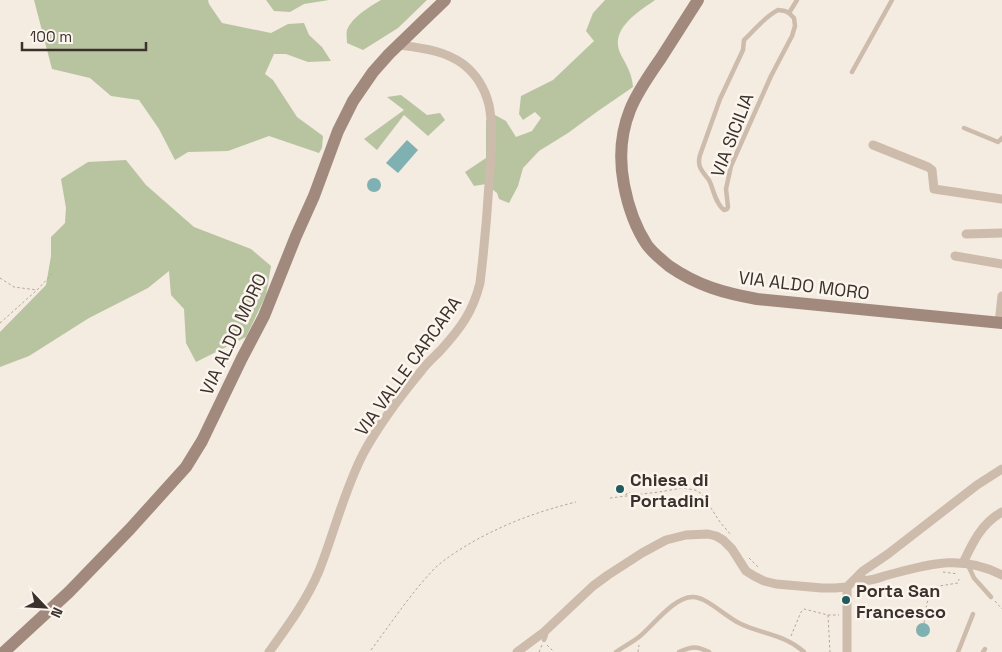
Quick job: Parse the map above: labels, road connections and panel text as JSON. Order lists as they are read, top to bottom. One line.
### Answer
{"streets":{"main road":["VIA ALDO MORO"],"street":["VIA VALLE CARCARA"],"lane":["VIA SICILIA"]},"crossings":[["VIA ALDO MORO","VIA VALLE CARCARA"]],"places":["Chiesa di Portadini","Porta San Francesco"],"scale_bar":"100 m","north":"bottom right"}
